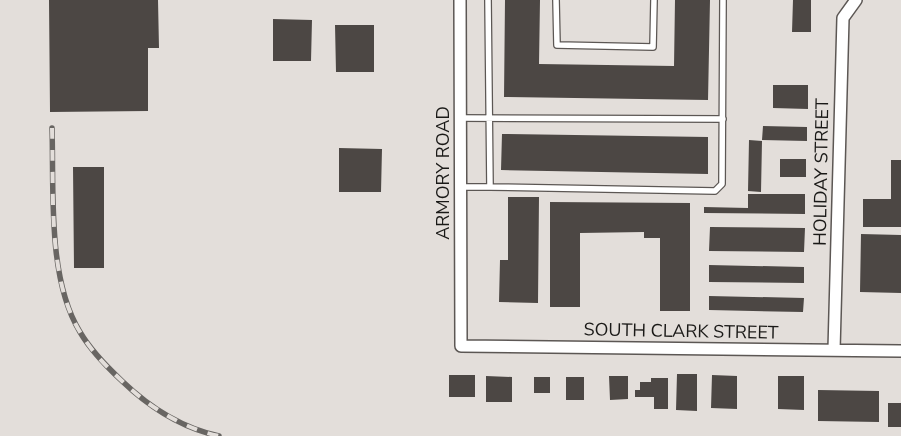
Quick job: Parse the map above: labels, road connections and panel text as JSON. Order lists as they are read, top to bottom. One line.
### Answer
{"streets":{"street":["HOLIDAY STREET","ARMORY ROAD","SOUTH CLARK STREET"]},"crossings":[["HOLIDAY STREET","SOUTH CLARK STREET"],["ARMORY ROAD","SOUTH CLARK STREET"]]}
